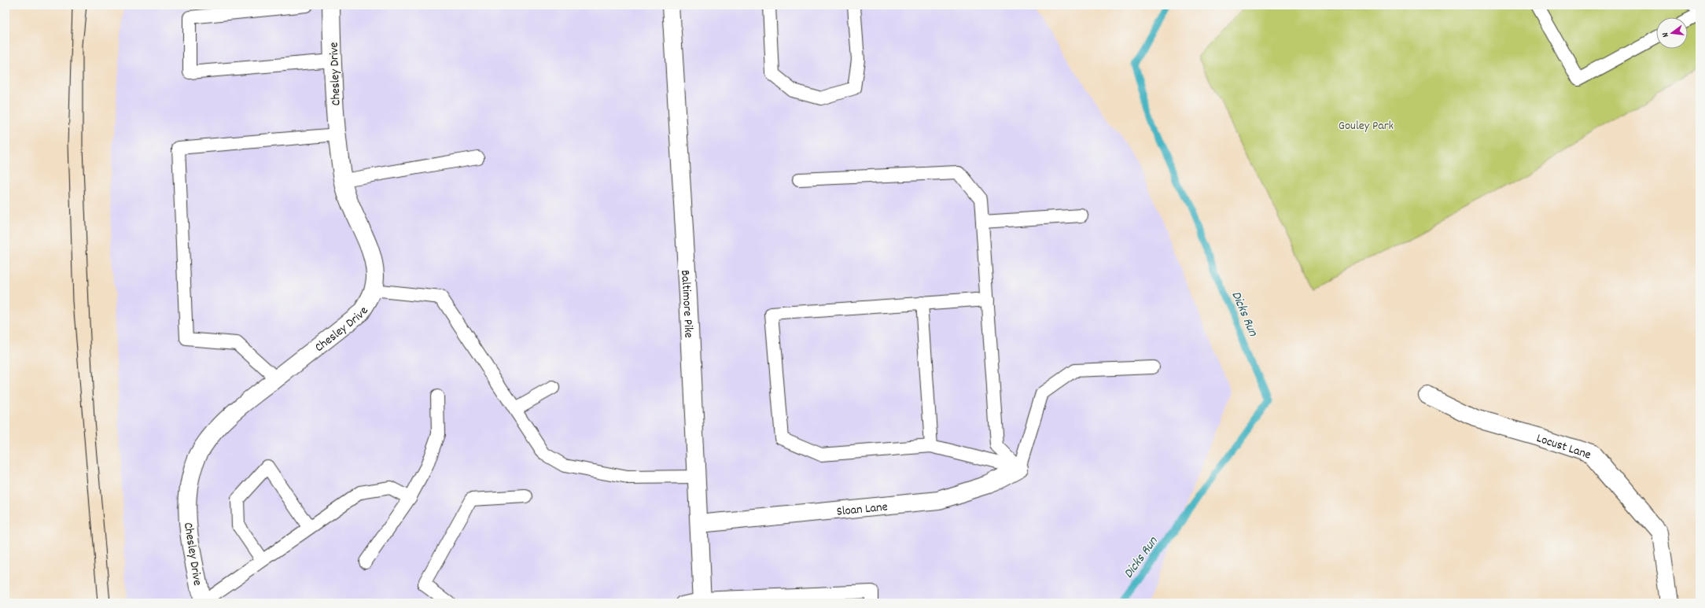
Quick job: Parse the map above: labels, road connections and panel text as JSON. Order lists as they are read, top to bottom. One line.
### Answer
{"streets":{"street":["Chesley Drive","Baltimore Pike","Locust Lane","Sloan Lane"]},"crossings":[["Baltimore Pike","Sloan Lane"]],"water":["Dicks Run"],"parks":["Gouley Park"],"north":"left"}
